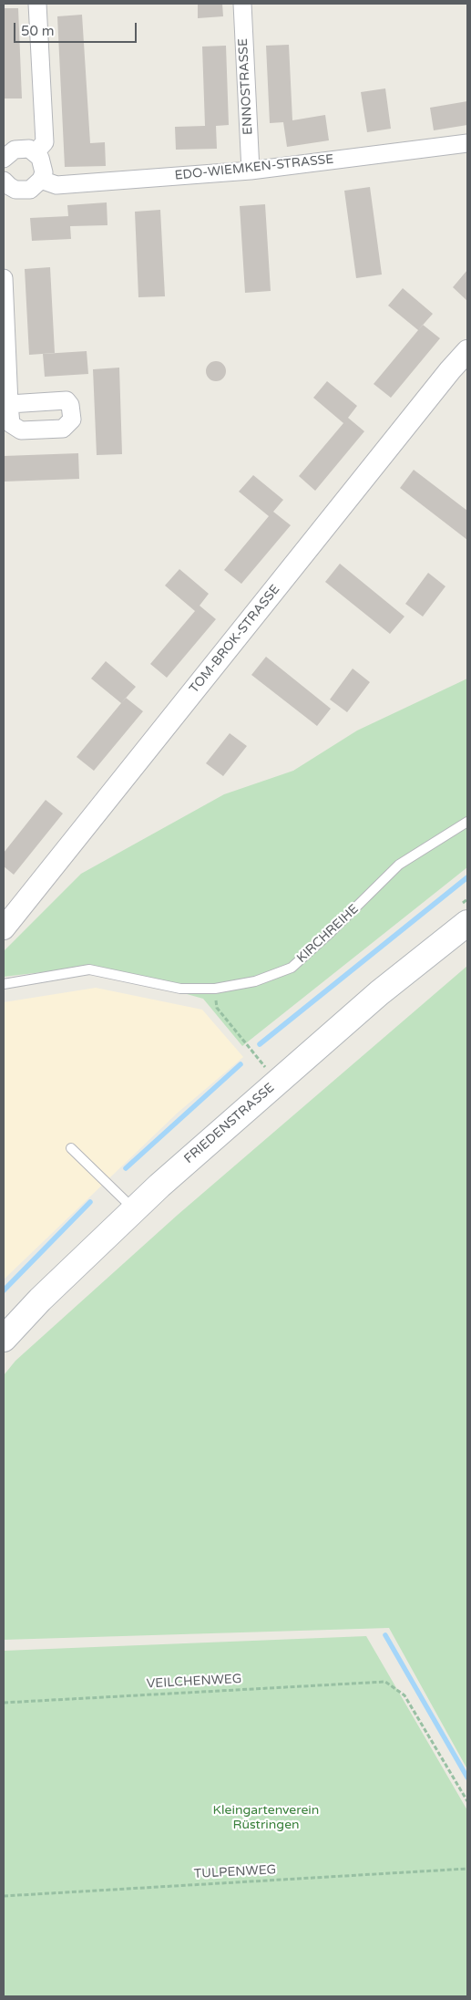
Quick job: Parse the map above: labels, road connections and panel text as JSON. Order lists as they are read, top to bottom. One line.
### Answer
{"streets":{"main road":["FRIEDENSTRASSE"],"street":["ENNOSTRASSE","EDO-WIEMKEN-STRASSE","TOM-BROK-STRASSE"],"lane":["KIRCHREIHE"],"path":["VEILCHENWEG","TULPENWEG"]},"crossings":[["ENNOSTRASSE","EDO-WIEMKEN-STRASSE"]],"parks":["Kleingartenverein Rüstringen"],"scale_bar":"50 m"}
